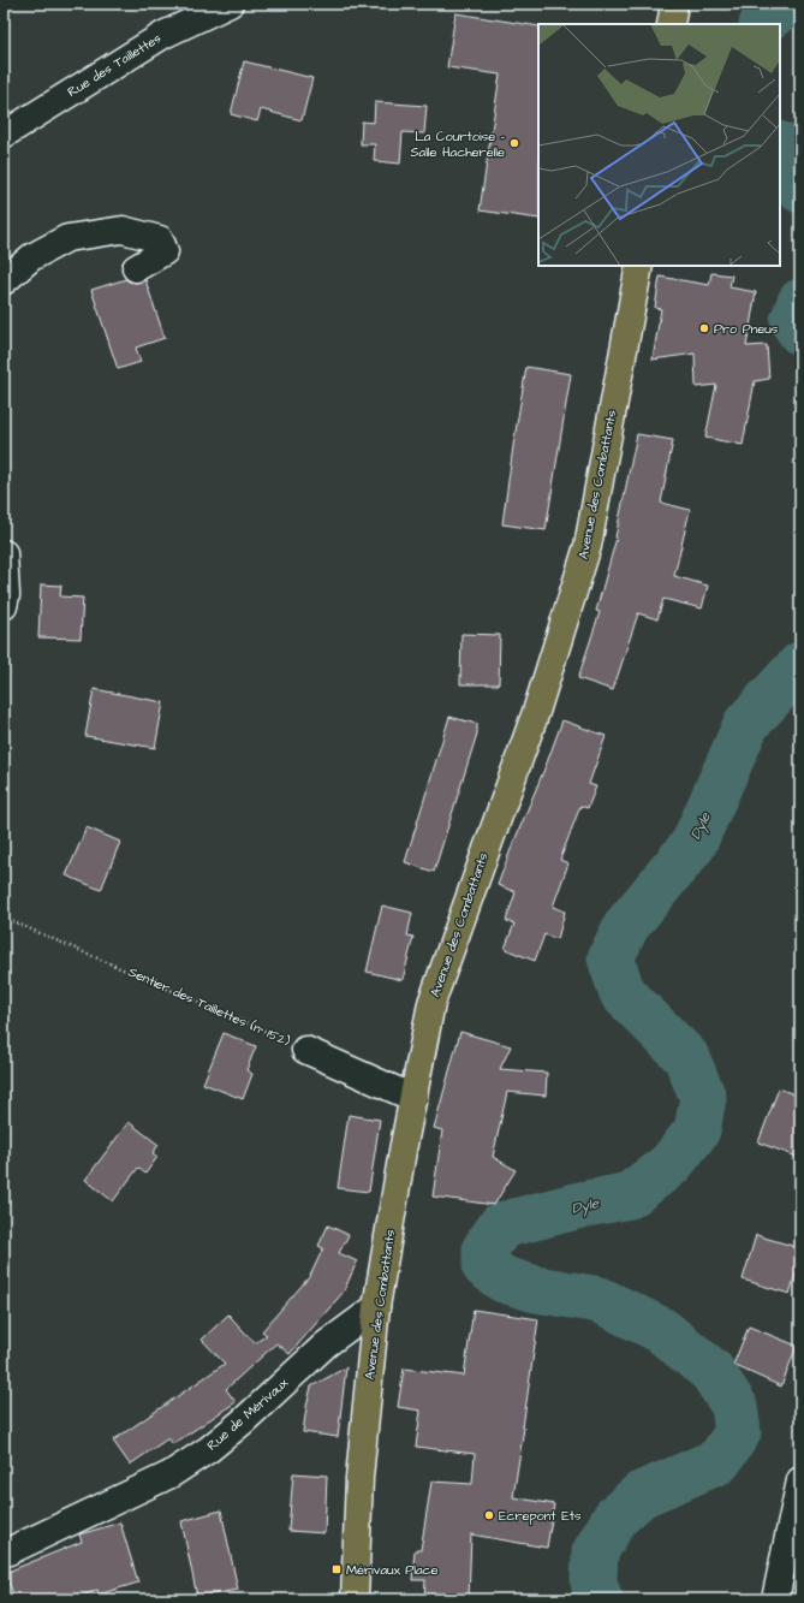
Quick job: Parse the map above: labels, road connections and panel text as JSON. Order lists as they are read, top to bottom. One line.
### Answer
{"streets":{"main road":["Avenue des Combattants"],"street":["Rue des Taillettes","Sentier des Taillettes (n° 152)","Rue de Mérivaux"]},"crossings":[["Avenue des Combattants","Sentier des Taillettes (n° 152)"],["Avenue des Combattants","Rue de Mérivaux"]],"water":["Dyle"],"places":{"other":["La Courtoise - Salle Hacherelle","Pro Pneus","Ecrepont Ets"],"transit":["Mérivaux Place"]}}
